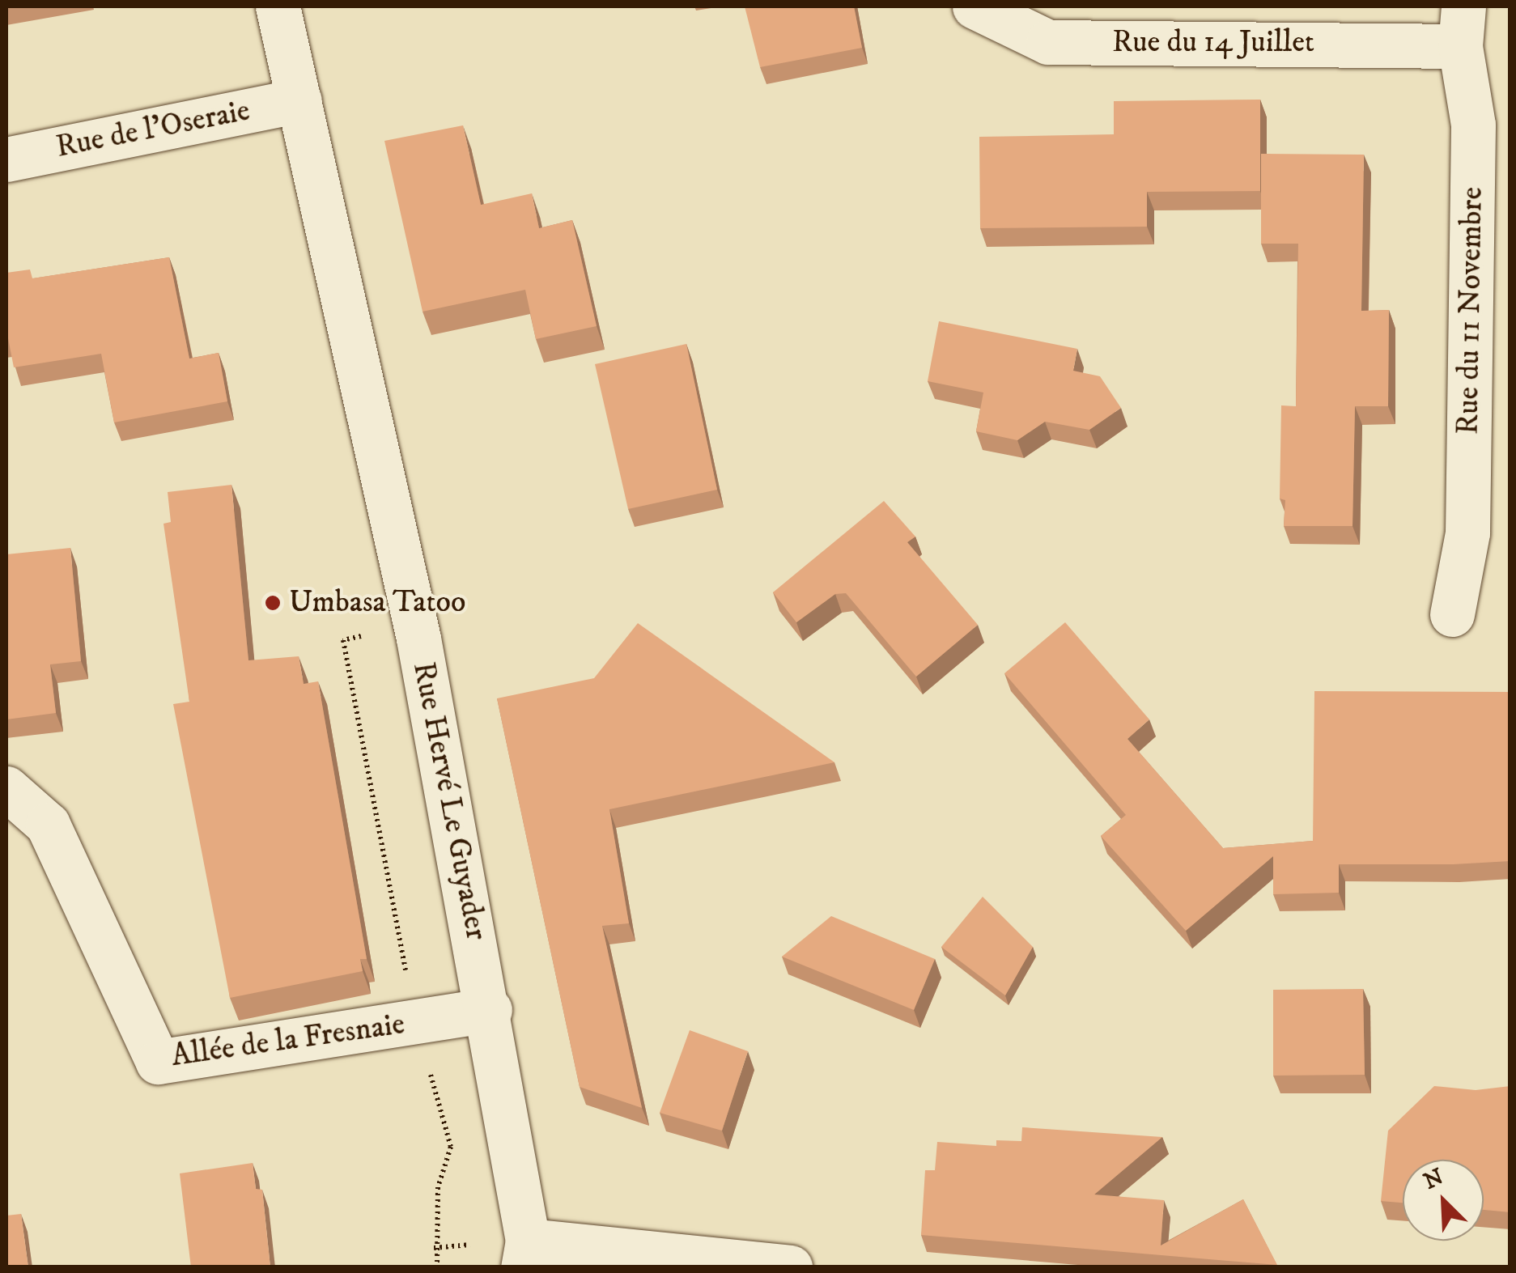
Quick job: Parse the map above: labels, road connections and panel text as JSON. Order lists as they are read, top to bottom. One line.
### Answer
{"streets":{"street":["Rue du 14 Juillet","Rue de l'Oseraie","Rue du 11 Novembre","Rue Hervé Le Guyader","Allée de la Fresnaie"]},"crossings":[["Rue du 14 Juillet","Rue du 11 Novembre"],["Rue de l'Oseraie","Rue Hervé Le Guyader"],["Rue Hervé Le Guyader","Allée de la Fresnaie"]],"places":["Umbasa Tatoo"],"north":"top left"}
